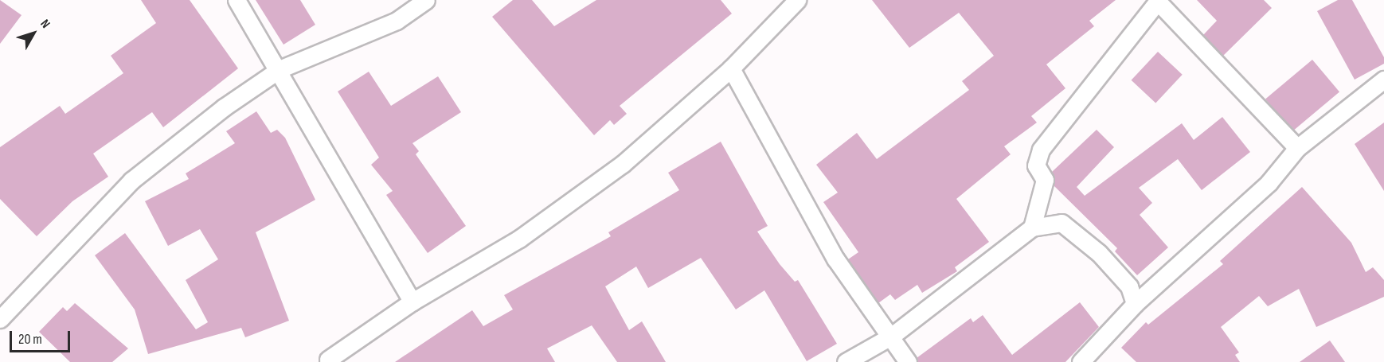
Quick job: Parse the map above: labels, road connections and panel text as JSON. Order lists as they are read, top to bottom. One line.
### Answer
{"scale_bar":"20 m","north":"top right"}
